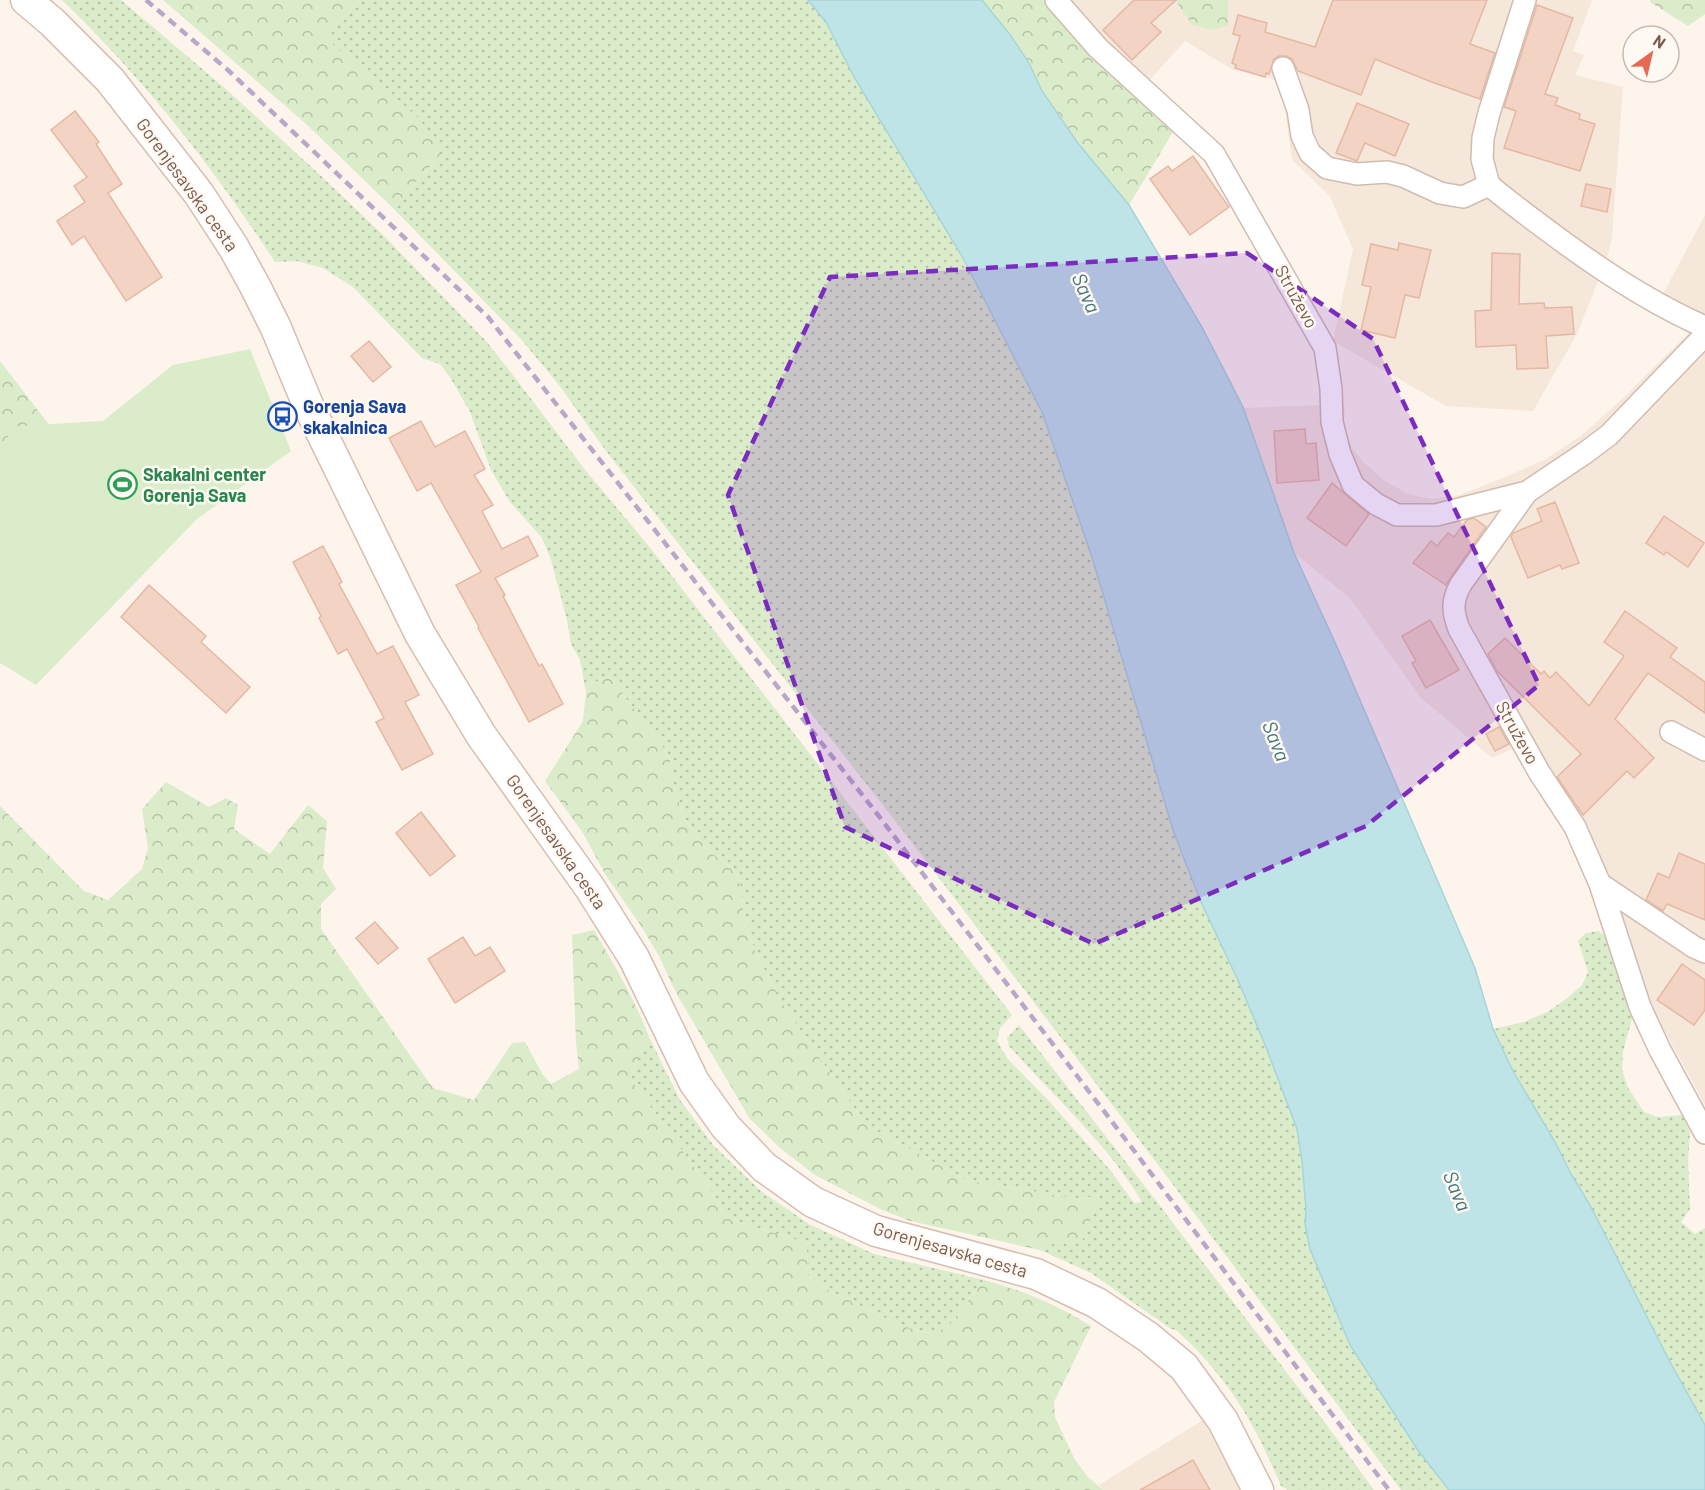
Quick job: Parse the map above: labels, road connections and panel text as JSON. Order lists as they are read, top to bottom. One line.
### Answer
{"streets":{"street":["Gorenjesavska cesta","Struževo"]},"water":["Sava"],"places":{"bus stop":["Gorenja Sava skakalnica"],"sports":["Skakalni center Gorenja Sava"]},"north":"top right"}
